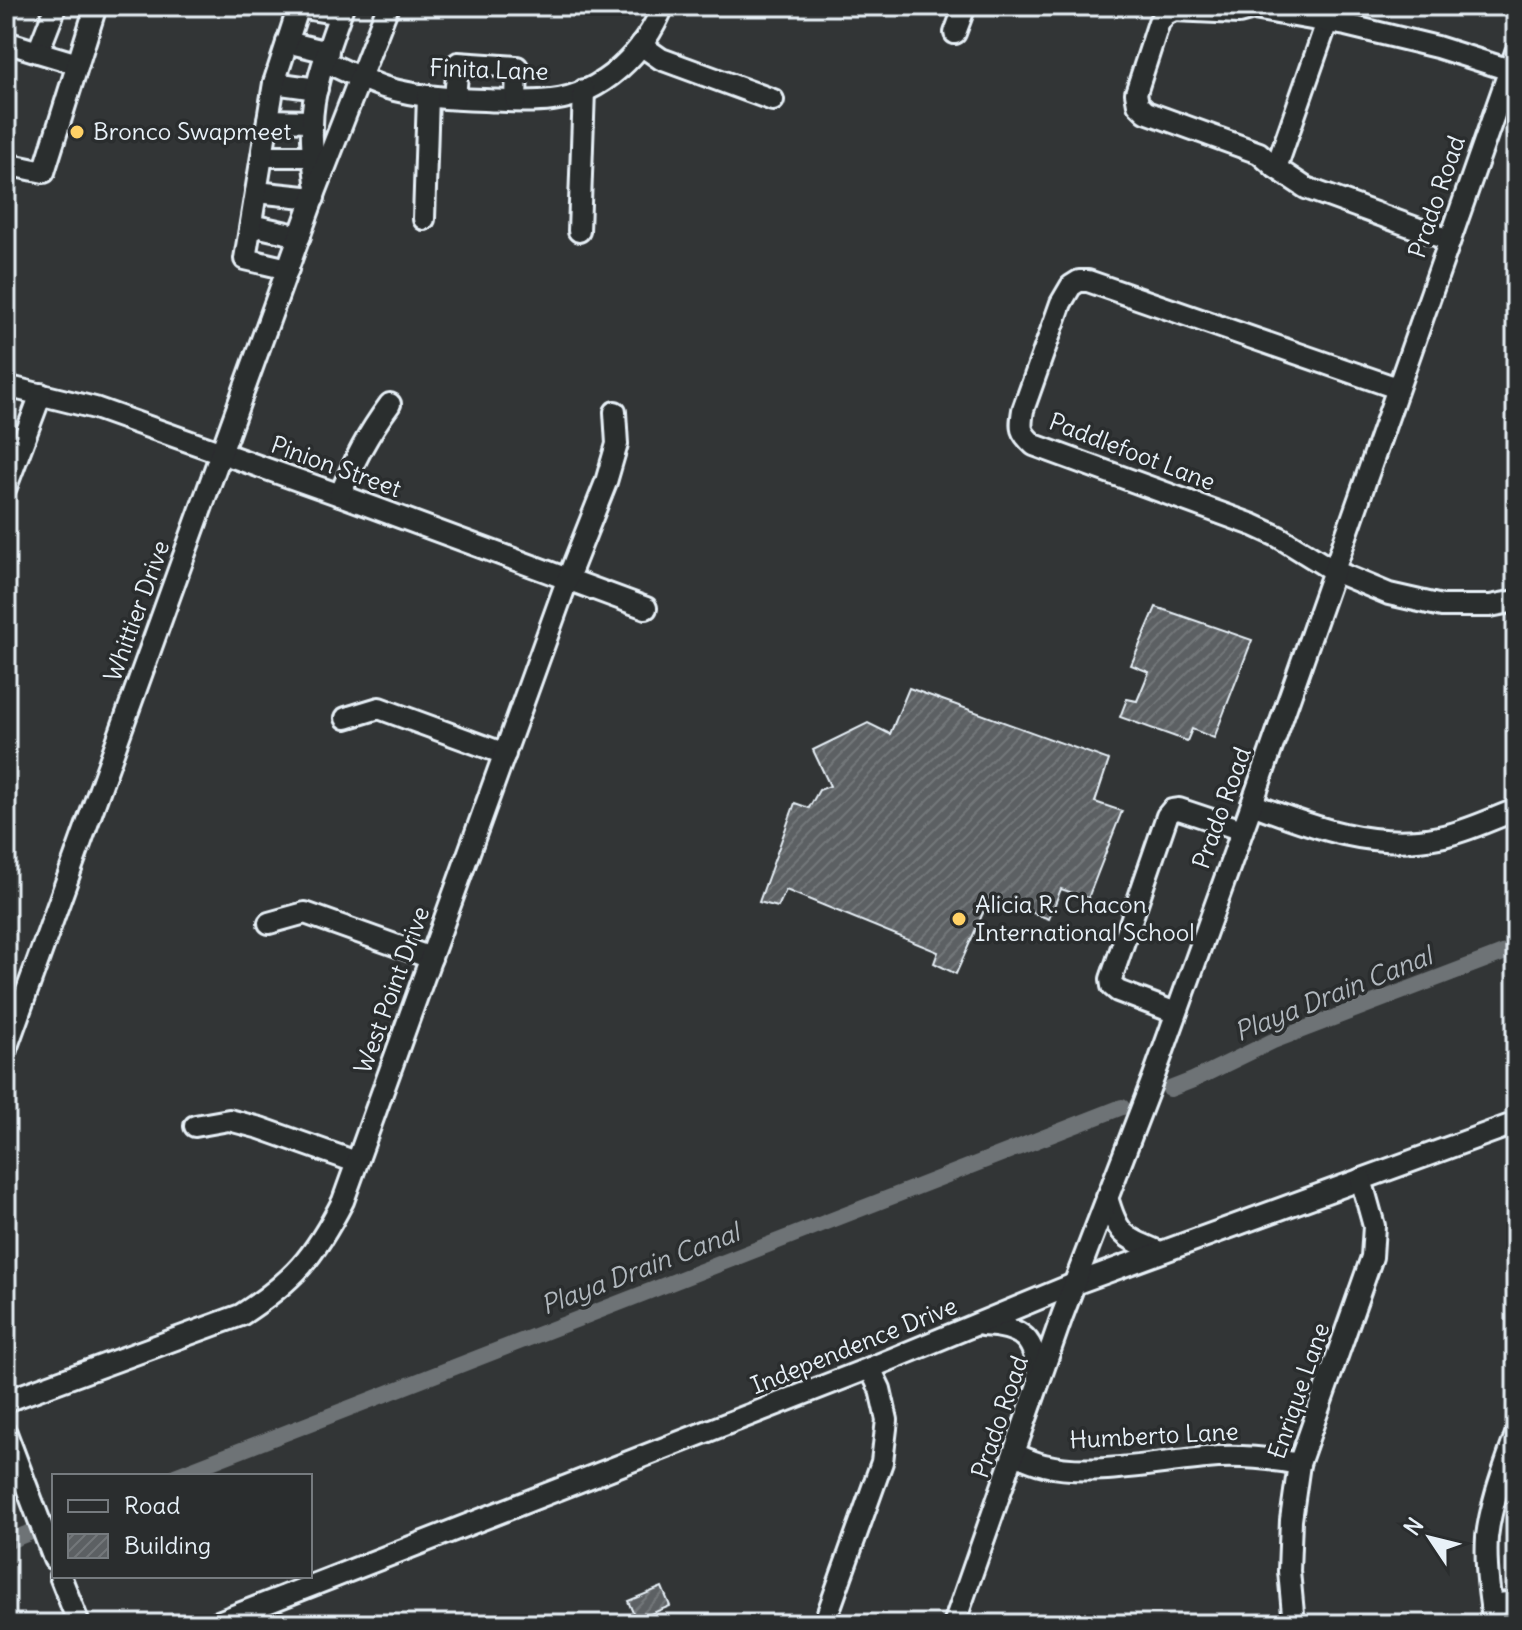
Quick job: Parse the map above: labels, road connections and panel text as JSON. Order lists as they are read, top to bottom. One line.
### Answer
{"streets":{"street":["Finita Lane","Prado Road","Paddlefoot Lane","Pinion Street","Whittier Drive","West Point Drive","Independence Drive","Enrique Lane","Humberto Lane"]},"crossings":[["Finita Lane","Whittier Drive"],["Prado Road","Paddlefoot Lane"],["Prado Road","Independence Drive"],["Prado Road","Humberto Lane"],["Pinion Street","Whittier Drive"],["Pinion Street","West Point Drive"],["Independence Drive","Enrique Lane"],["Enrique Lane","Humberto Lane"]],"water":["Playa Drain Canal"],"places":["Bronco Swapmeet","Alicia R. Chacon International School"],"legend":["Road","Building"],"north":"top left"}
